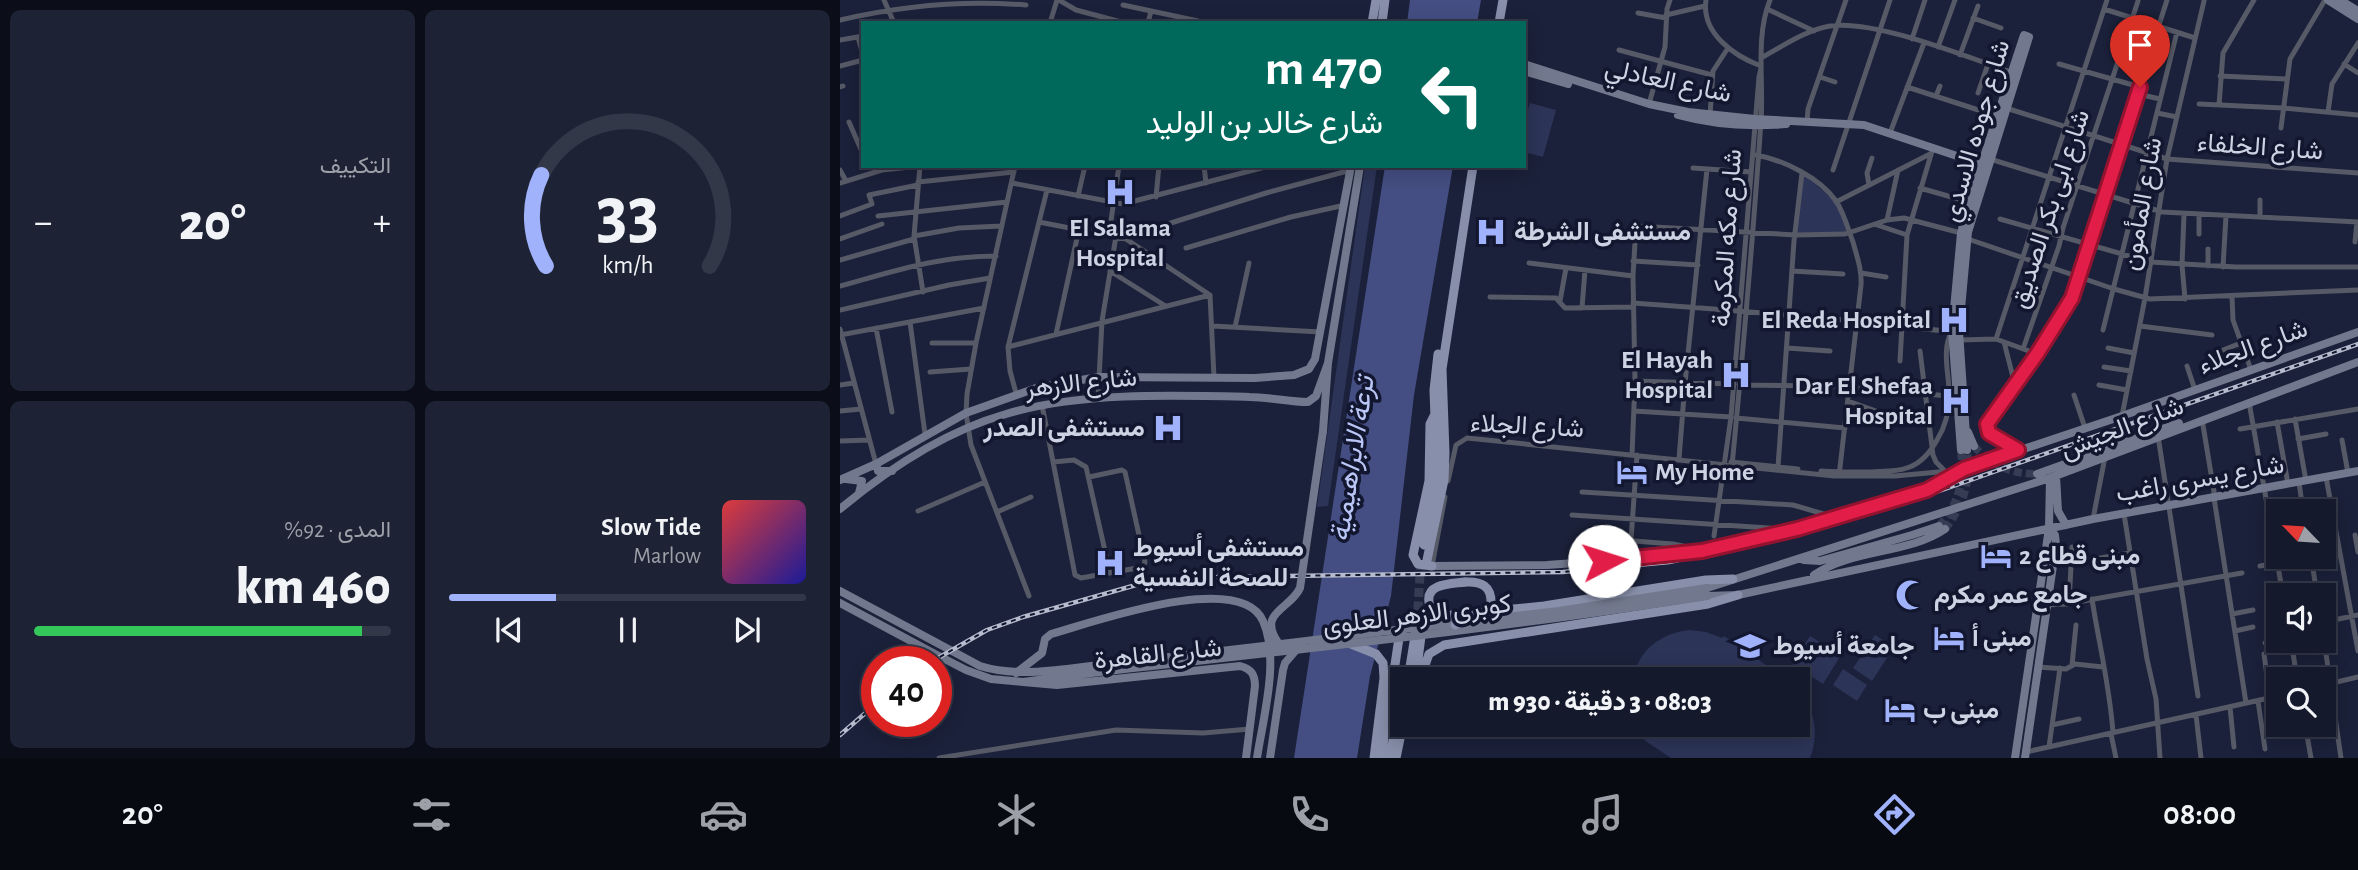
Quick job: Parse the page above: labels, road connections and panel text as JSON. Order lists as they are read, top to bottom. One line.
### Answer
{"streets":{"main road":["شارع العادلي","شارع جوده الاسدي","شارع الجلاء","شارع الازهر","شارع الجيش","شارع يسرى راغب","كوبرى الازهر العلوى","شارع القاهرة"],"street":["شارع الخلفاء","شارع المأمون","شارع ابى بكر الصديق","شارع مكه المكرمة"]},"crossings":[["شارع العادلي","شارع جوده الاسدي"],["شارع العادلي","شارع مكه المكرمة"],["شارع جوده الاسدي","شارع الخلفاء"],["شارع جوده الاسدي","شارع الجلاء"],["شارع الخلفاء","شارع المأمون"],["شارع الخلفاء","شارع ابى بكر الصديق"],["شارع المأمون","شارع الجلاء"],["شارع مكه المكرمة","شارع الجلاء"],["شارع الجيش","كوبرى الازهر العلوى"],["كوبرى الازهر العلوى","شارع القاهرة"]],"water":["ترعة الابراهيمية"],"places":{"hospital":["El Salama Hospital","مستشفى الشرطة","El Reda Hospital","El Hayah Hospital","Dar El Shefaa Hospital","مستشفى الصدر","مستشفى أسيوط للصحة النفسية"],"hotel":["My Home","مبنى قطاع 2","مبنى أ","مبنى ب"],"mosque":["جامع عمر مكرم"],"school or university":["جامعة أسيوط"]},"north":"top left","page":{"tile":["التكييف",["المدى · 92%","460 km"]],"turn":["470 m","شارع خالد بن الوليد"],"heat":["−","20°","+"],"song":["Slow Tide","Marlow"],"limit":"40","trip":"08:03 · 3 دقيقة · 930 m","tabs":["08:00","20°"],"gauge":["33","km/h"]}}
